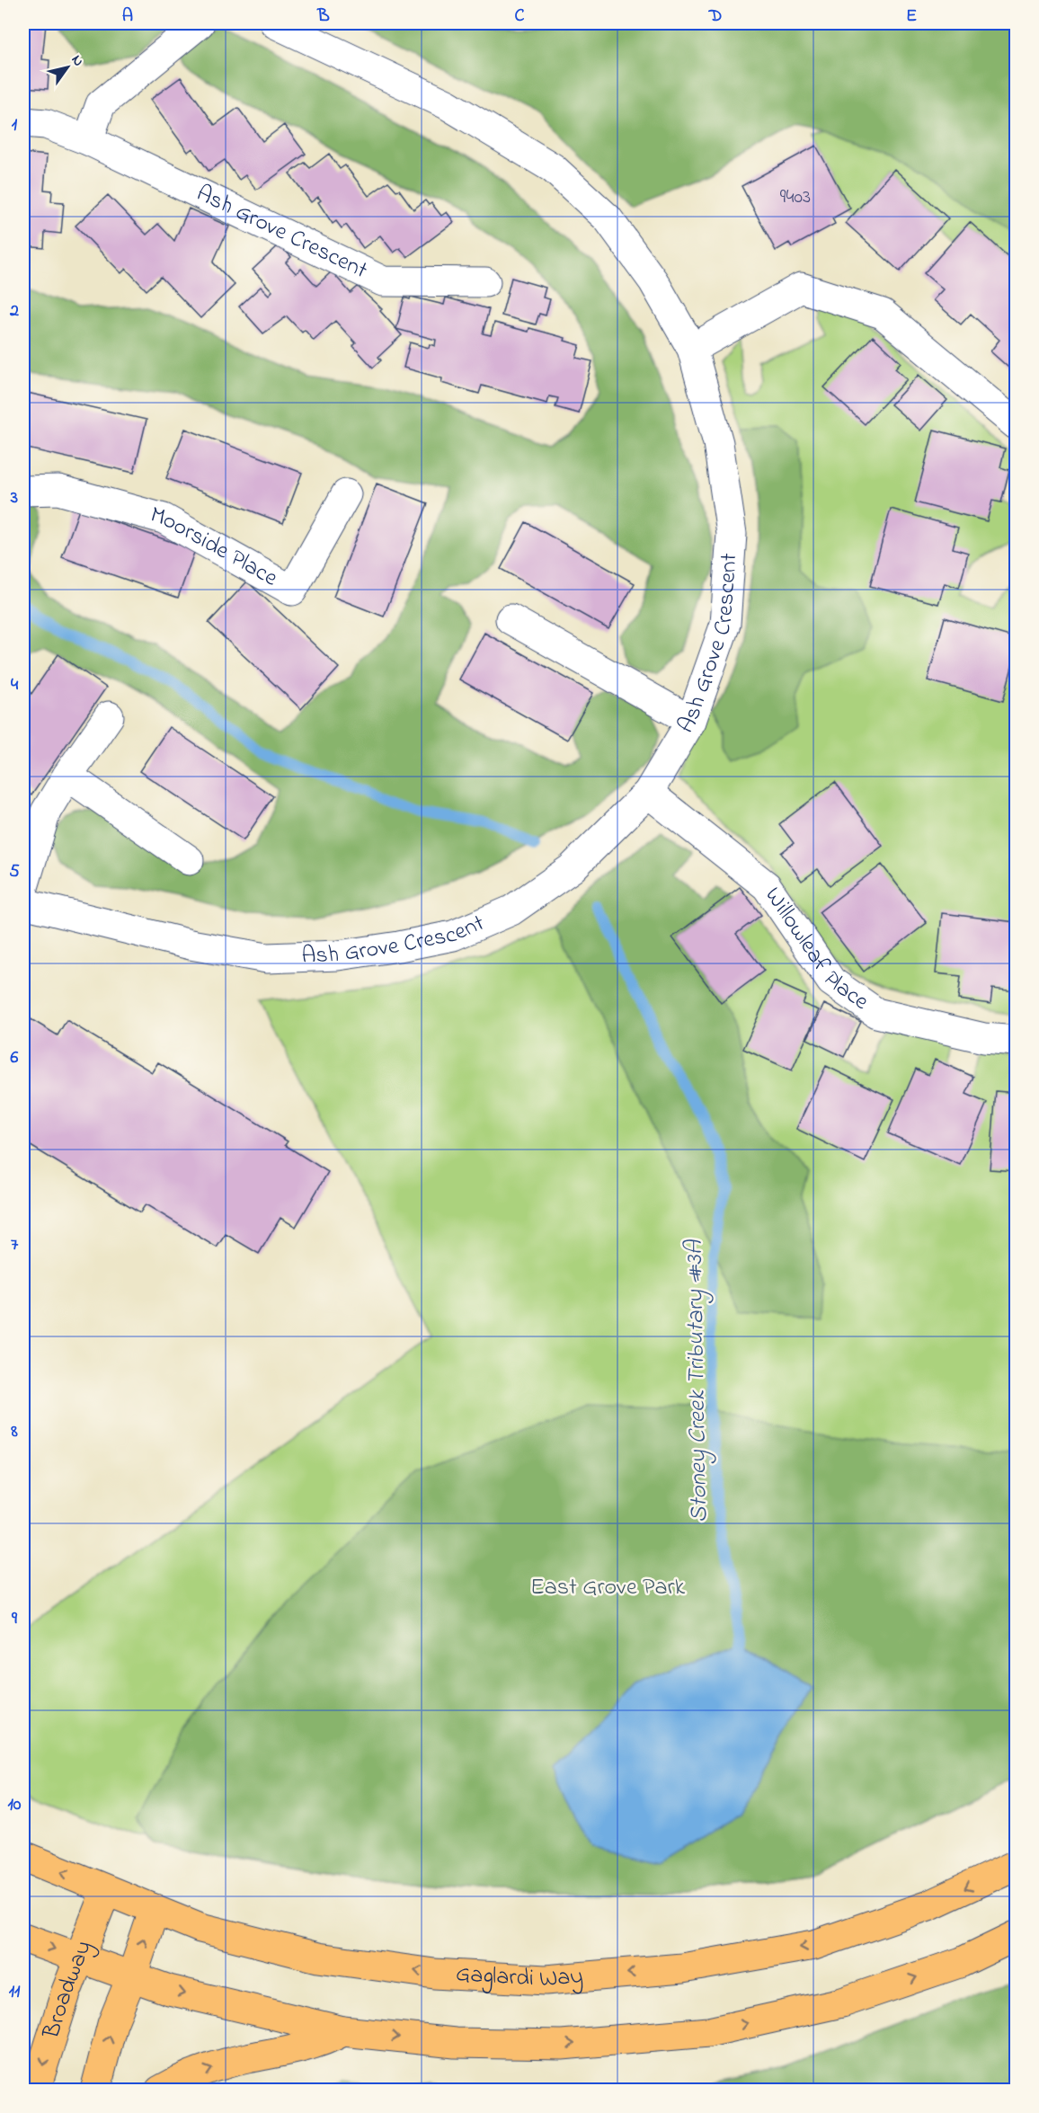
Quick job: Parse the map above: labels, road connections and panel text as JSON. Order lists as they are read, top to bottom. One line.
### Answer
{"streets":{"main road":["Gaglardi Way","Broadway"],"street":["Ash Grove Crescent","Moorside Place","Willowleaf Place"]},"crossings":[["Ash Grove Crescent","Willowleaf Place"],["Gaglardi Way","Broadway"]],"water":["Stoney Creek Tributary #3A"],"parks":["East Grove Park"],"house_numbers":["9403"],"north":"top right","grid":{"columns":["A","B","C","D","E"],"rows":["1","2","3","4","5","6","7","8","9","10","11"]}}
